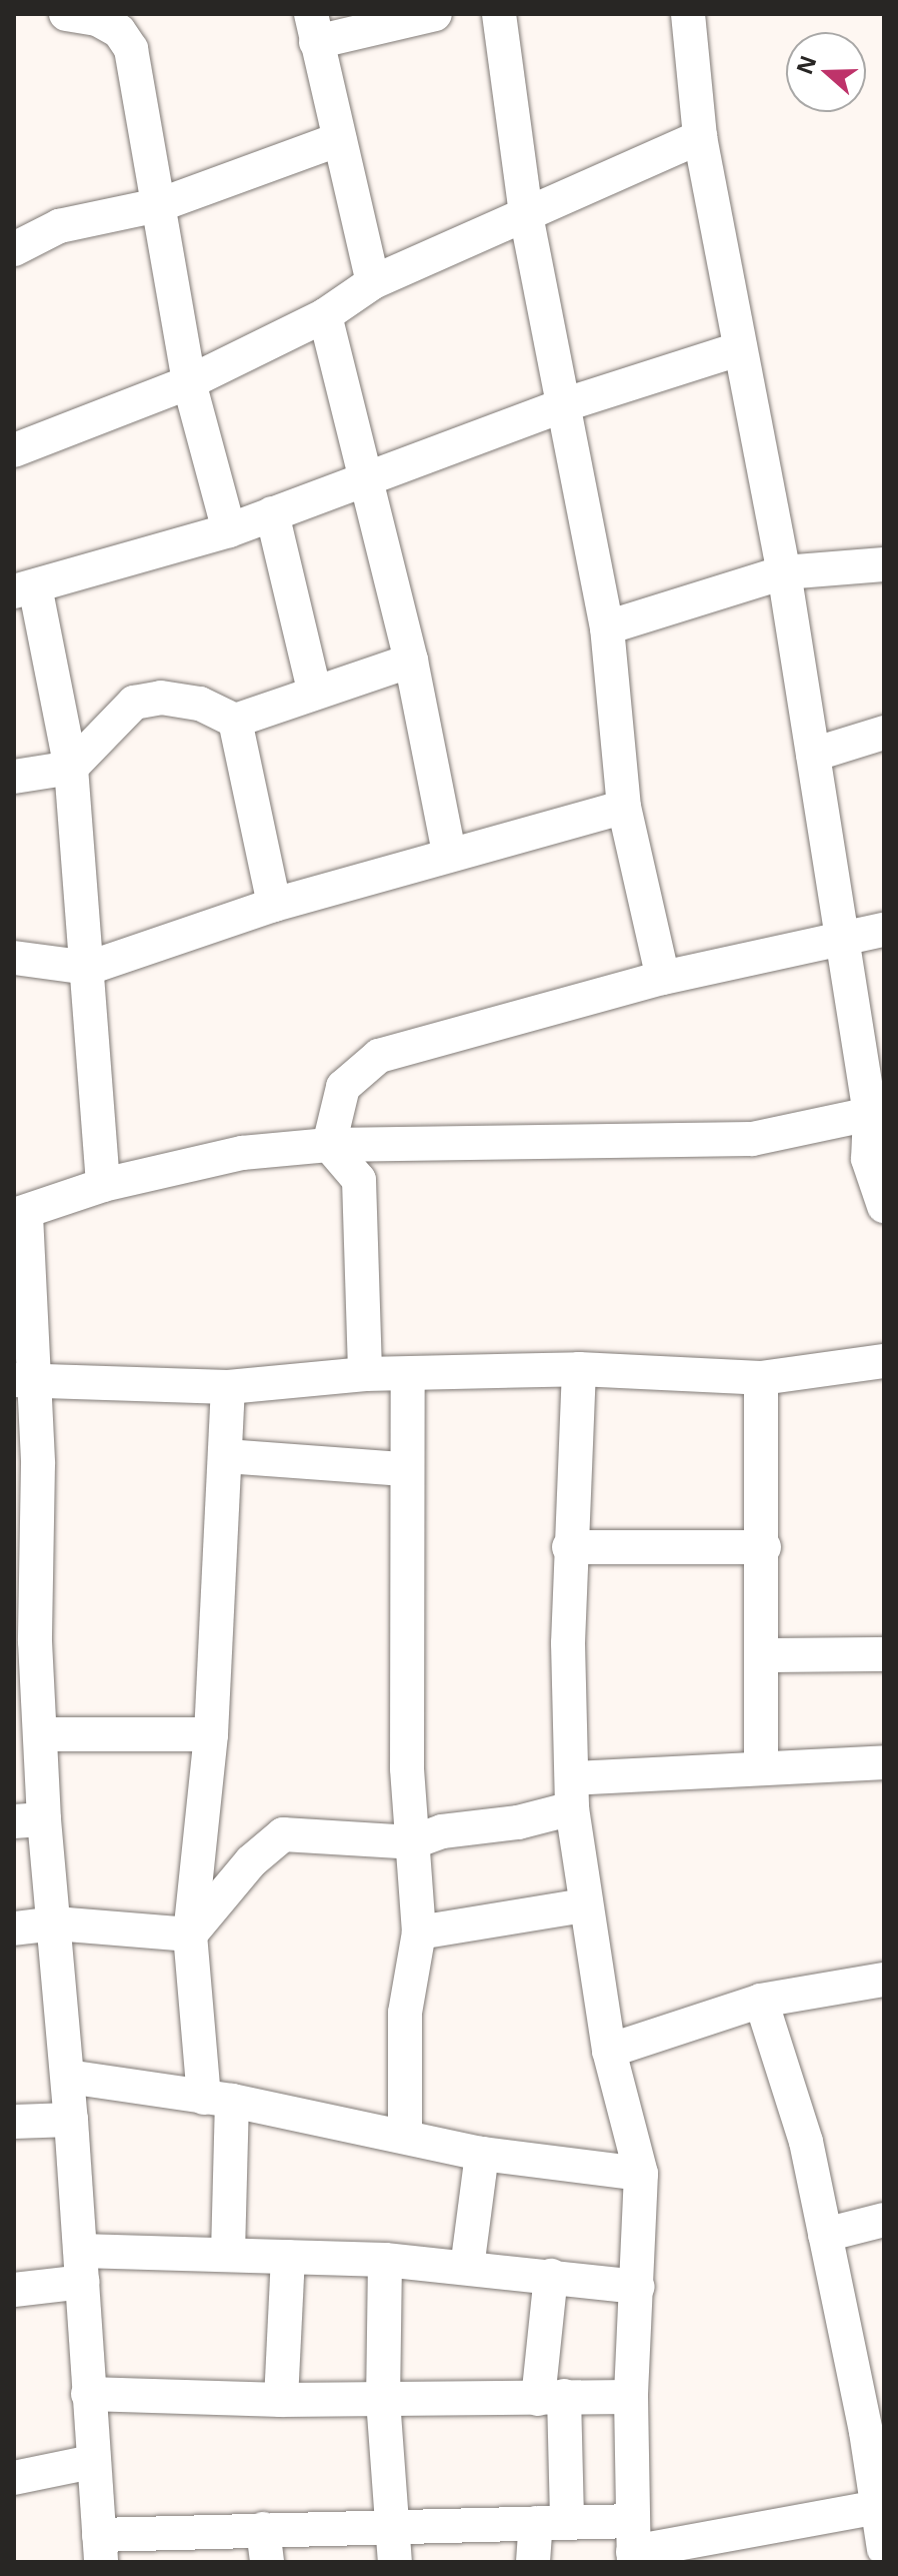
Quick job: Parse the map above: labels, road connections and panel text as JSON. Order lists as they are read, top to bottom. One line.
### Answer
{"north":"left"}
